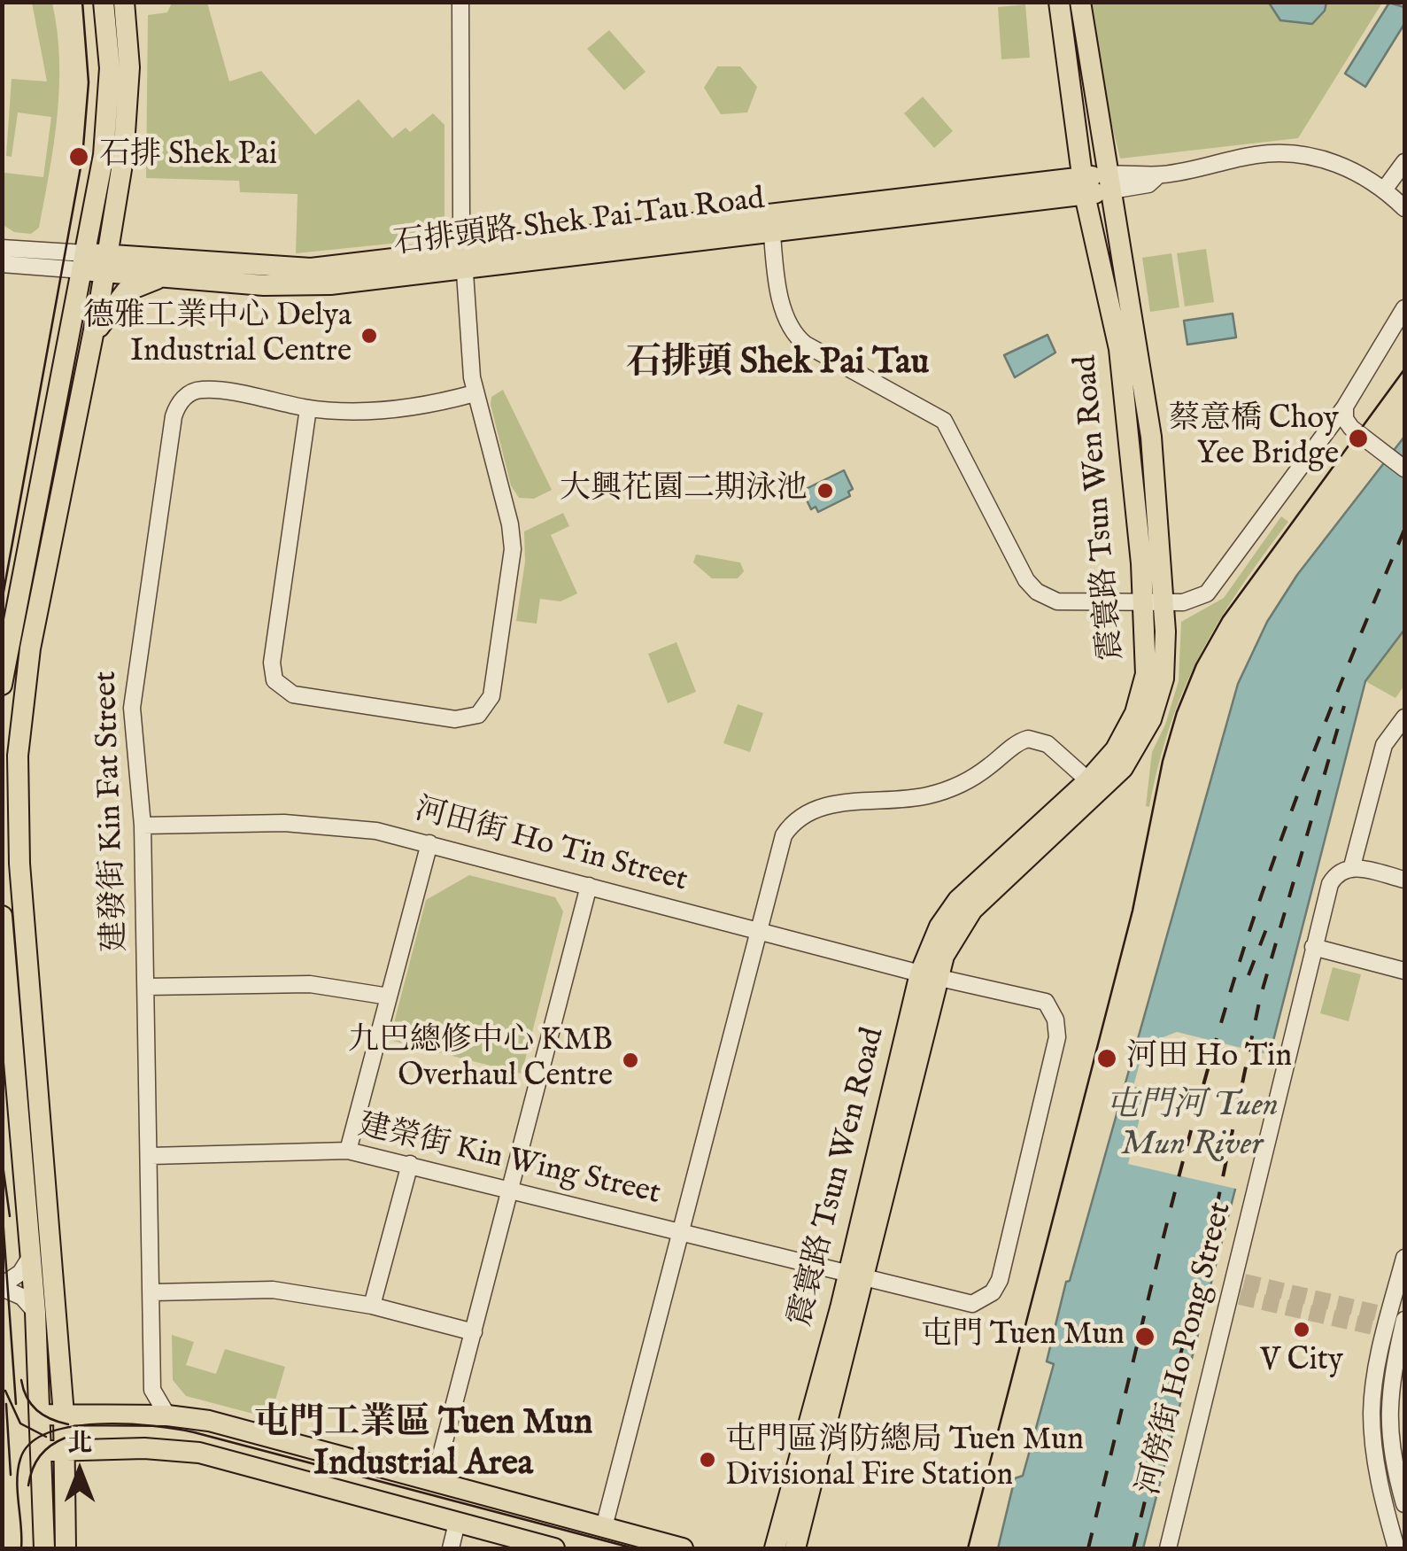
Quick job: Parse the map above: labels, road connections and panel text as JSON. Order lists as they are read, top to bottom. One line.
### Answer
{"streets":{"main road":["石排頭路 Shek Pai Tau Road","震寰路 Tsun Wen Road"],"street":["建發街 Kin Fat Street","河田街 Ho Tin Street","建榮街 Kin Wing Street","河傍街 Ho Pong Street"]},"crossings":[["石排頭路 Shek Pai Tau Road","震寰路 Tsun Wen Road"],["震寰路 Tsun Wen Road","河田街 Ho Tin Street"],["震寰路 Tsun Wen Road","建榮街 Kin Wing Street"],["建發街 Kin Fat Street","河田街 Ho Tin Street"],["建發街 Kin Fat Street","建榮街 Kin Wing Street"],["河田街 Ho Tin Street","建榮街 Kin Wing Street"]],"districts":["石排頭 Shek Pai Tau","屯門工業區 Tuen Mun Industrial Area"],"water":["屯門河 Tuen Mun River"],"places":["石排 Shek Pai","德雅工業中心 Delya Industrial Centre","蔡意橋 Choy Yee Bridge","大興花園二期泳池","河田 Ho Tin","九巴總修中心 KMB Overhaul Centre","V City","屯門 Tuen Mun","屯門區消防總局 Tuen Mun Divisional Fire Station"],"north":"top"}
